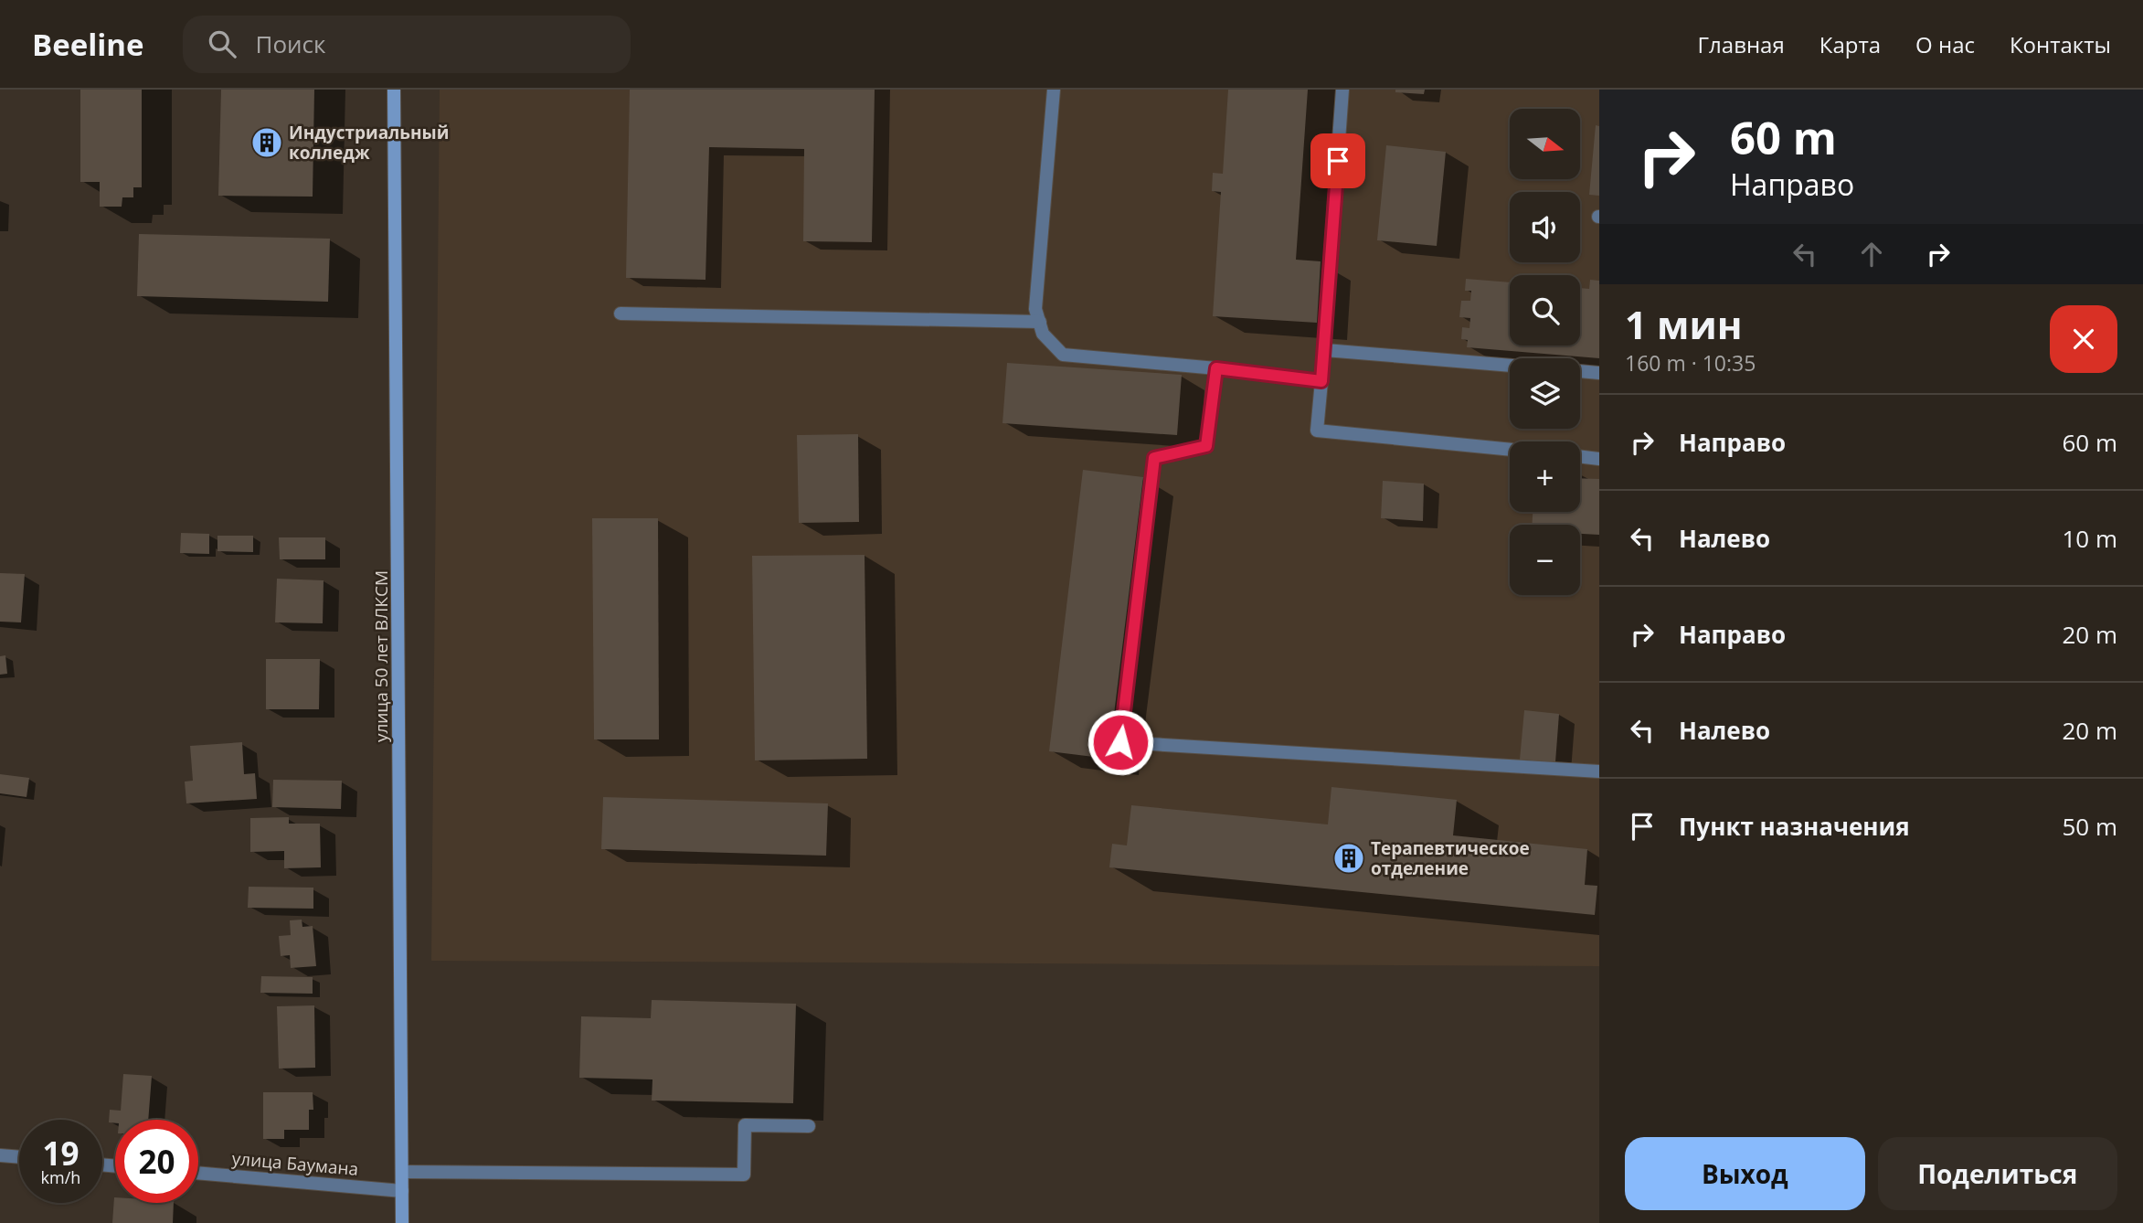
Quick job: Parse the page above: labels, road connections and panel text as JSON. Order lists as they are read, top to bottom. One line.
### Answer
{"streets":{"street":["улица 50 лет ВЛКСМ","улица Баумана"]},"crossings":[["улица 50 лет ВЛКСМ","улица Баумана"]],"places":{"building":["Индустриальный колледж","Терапевтическое отделение"]},"north":"right","page":{"header":"Beeline","search":"Поиск","nav":["Главная","Карта","О нас","Контакты"],"turn":["60 m","Направо"],"map_buttons":["+","−"],"heading":["1 мин","160 m · 10:35"],"list":[{"name":"Направо","value":"60 m"},{"name":"Налево","value":"10 m"},{"name":"Направо","value":"20 m"},{"name":"Налево","value":"20 m"},{"name":"Пункт назначения","value":"50 m"}],"speed":"19 km/h","limit":"20","buttons":["Выход","Поделиться"]}}
